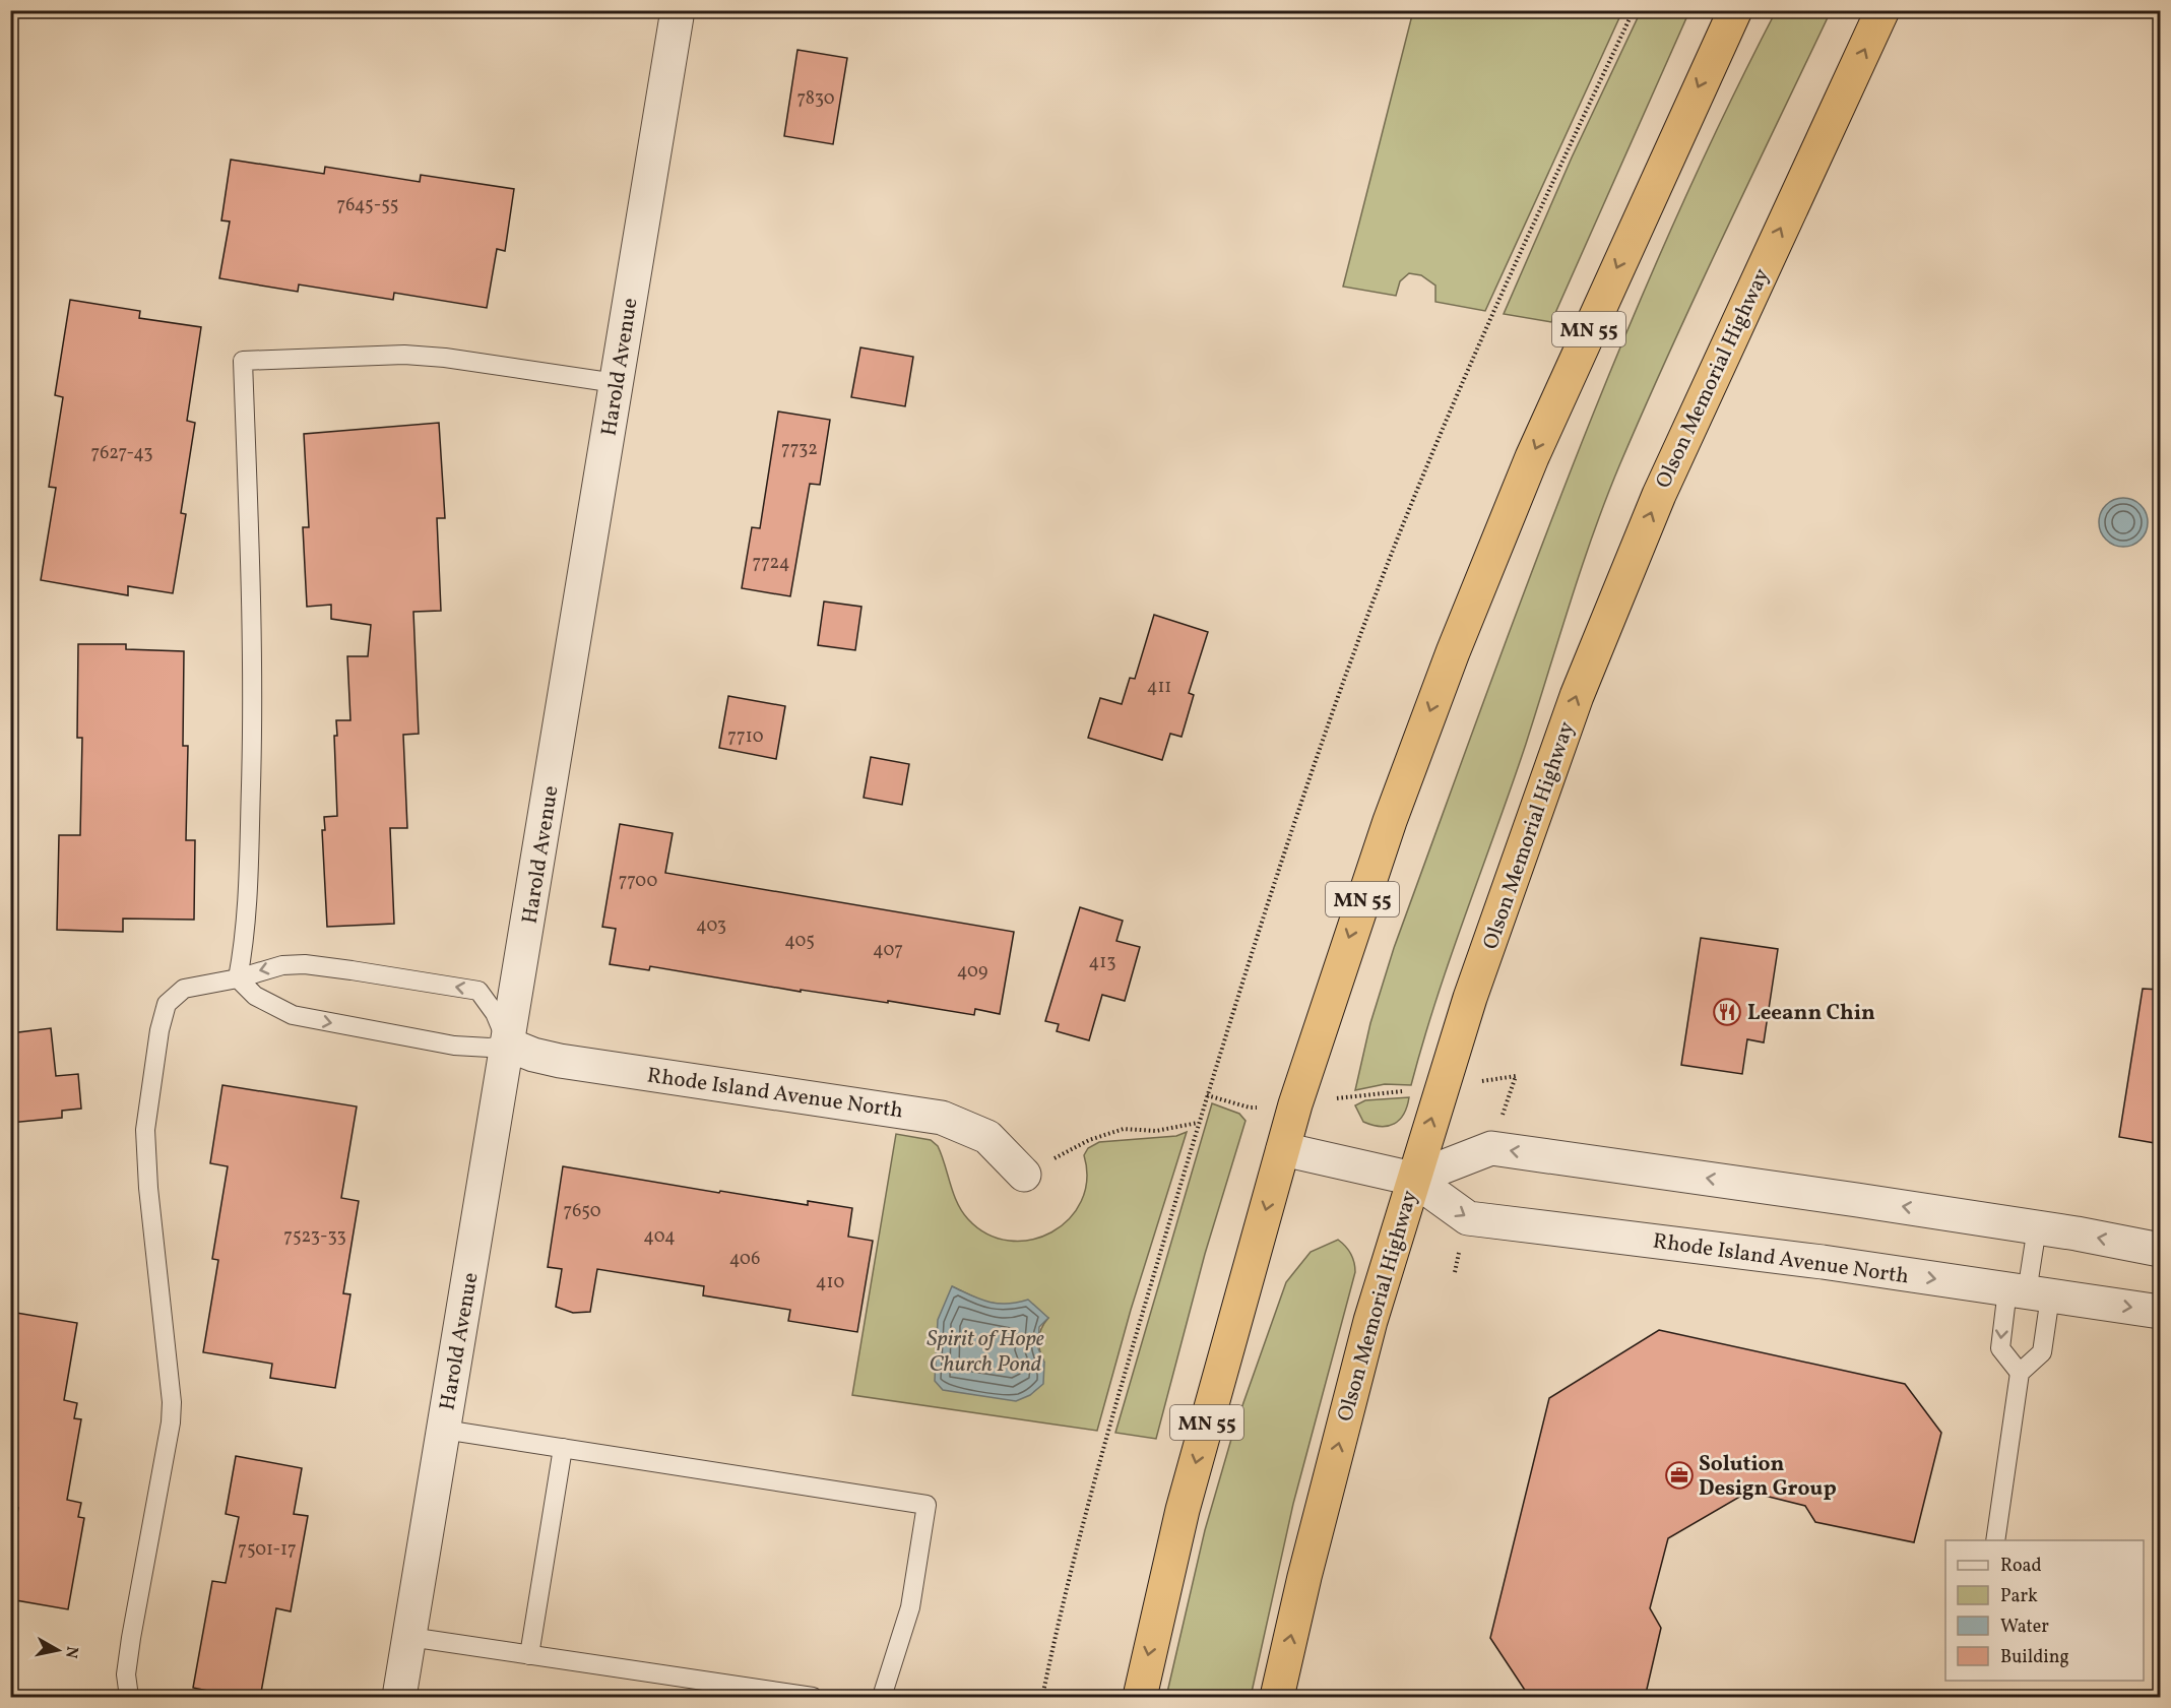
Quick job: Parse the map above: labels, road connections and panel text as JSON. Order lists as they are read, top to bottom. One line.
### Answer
{"streets":{"highway":["MN 55","Olson Memorial Highway"],"street":["Harold Avenue","Rhode Island Avenue North"]},"crossings":[["MN 55","Rhode Island Avenue North"],["Harold Avenue","Rhode Island Avenue North"],["Olson Memorial Highway","Rhode Island Avenue North"]],"water":["Spirit of Hope Church Pond"],"places":{"restaurant":["Leeann Chin"],"office":["Solution Design Group"]},"house_numbers":["7830","7645-55","7732","7627-43","7724","411","7710","7700","403","405","407","413","409","7650","7523-33","404","406","410","7501-17"],"legend":["Road","Park","Water","Building"],"north":"right"}
